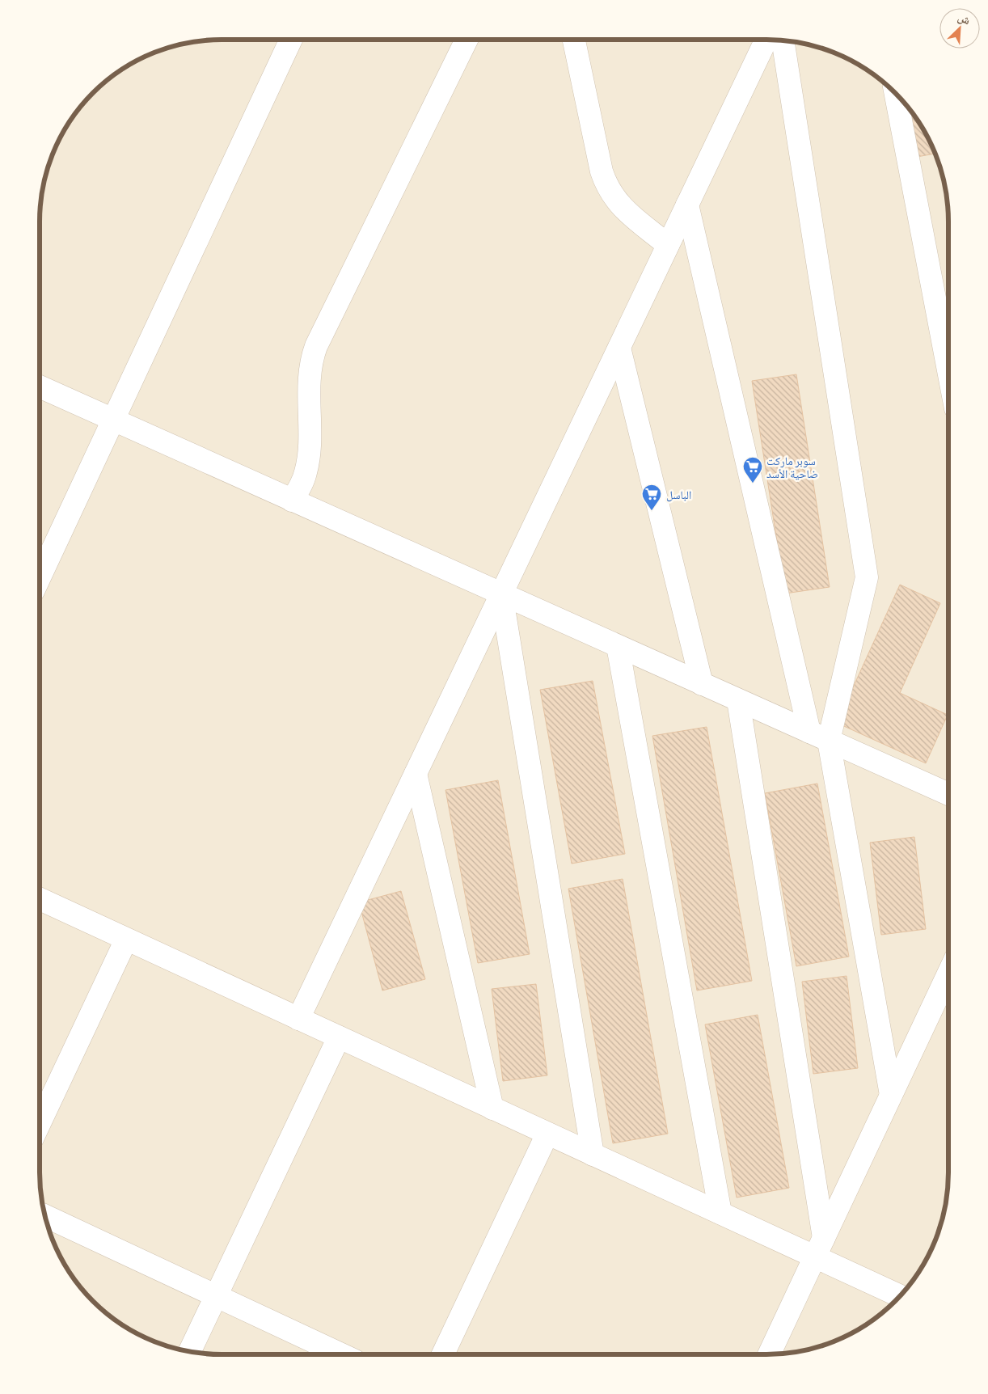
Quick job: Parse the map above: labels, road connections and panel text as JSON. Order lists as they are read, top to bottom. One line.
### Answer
{"places":{"supermarket":["سوبر ماركت ضاحية الأسد","الباسل"]},"north":"top right"}
